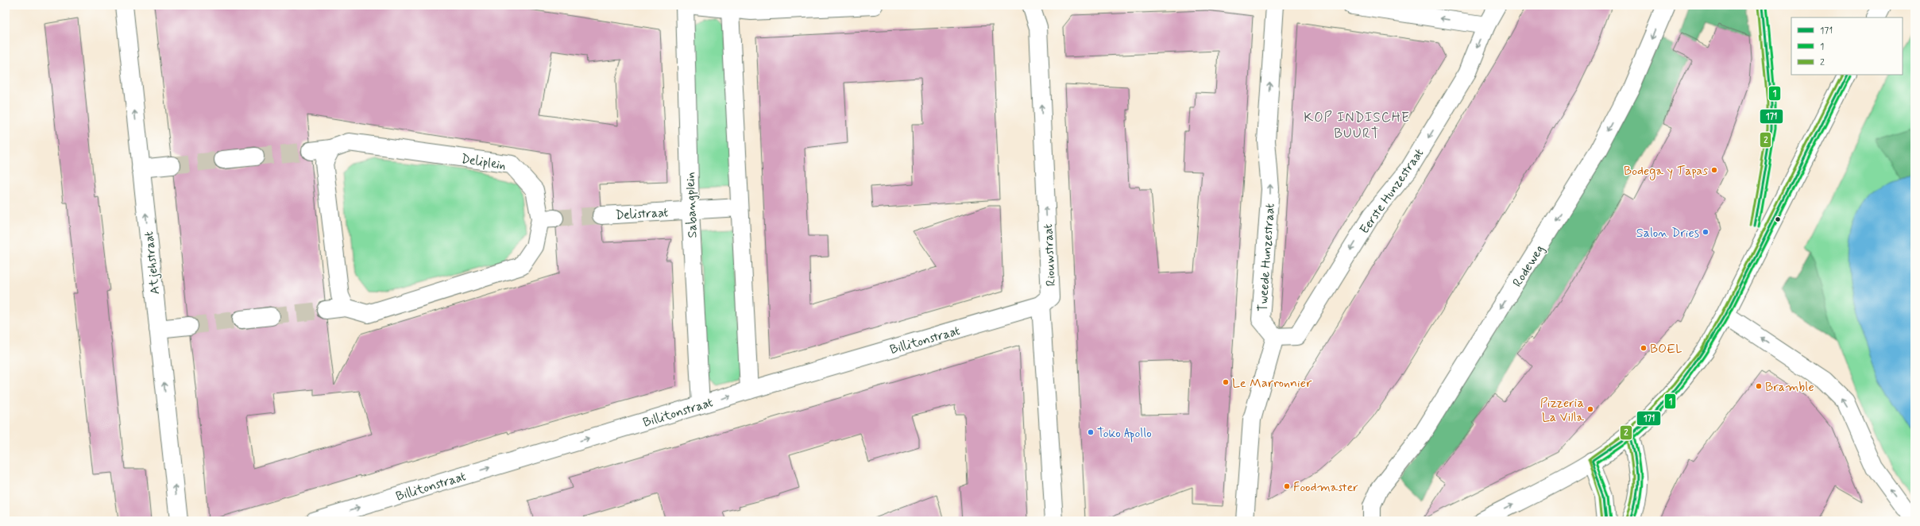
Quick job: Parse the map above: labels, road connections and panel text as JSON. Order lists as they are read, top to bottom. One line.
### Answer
{"streets":{"street":["Deliplein","Eerste Hunzestraat","Sabangplein","Delistraat","Riouwstraat","Tweede Hunzestraat","Atjehstraat","Rodeweg","Billitonstraat"]},"crossings":[["Eerste Hunzestraat","Tweede Hunzestraat"],["Sabangplein","Delistraat"],["Sabangplein","Billitonstraat"],["Riouwstraat","Billitonstraat"]],"one_way":["Eerste Hunzestraat","Riouwstraat","Tweede Hunzestraat","Atjehstraat","Rodeweg","Billitonstraat"],"districts":["KOP INDISCHE BUURT"],"places":["Bodega y Tapas","Salon Dries","BOEL","Le Marronnier","Bramble","Pizzeria La Villa","Toko Apollo","Foodmaster"],"lines":["transit line 171","transit line 1","transit line 2"],"legend":["171","1","2"]}
